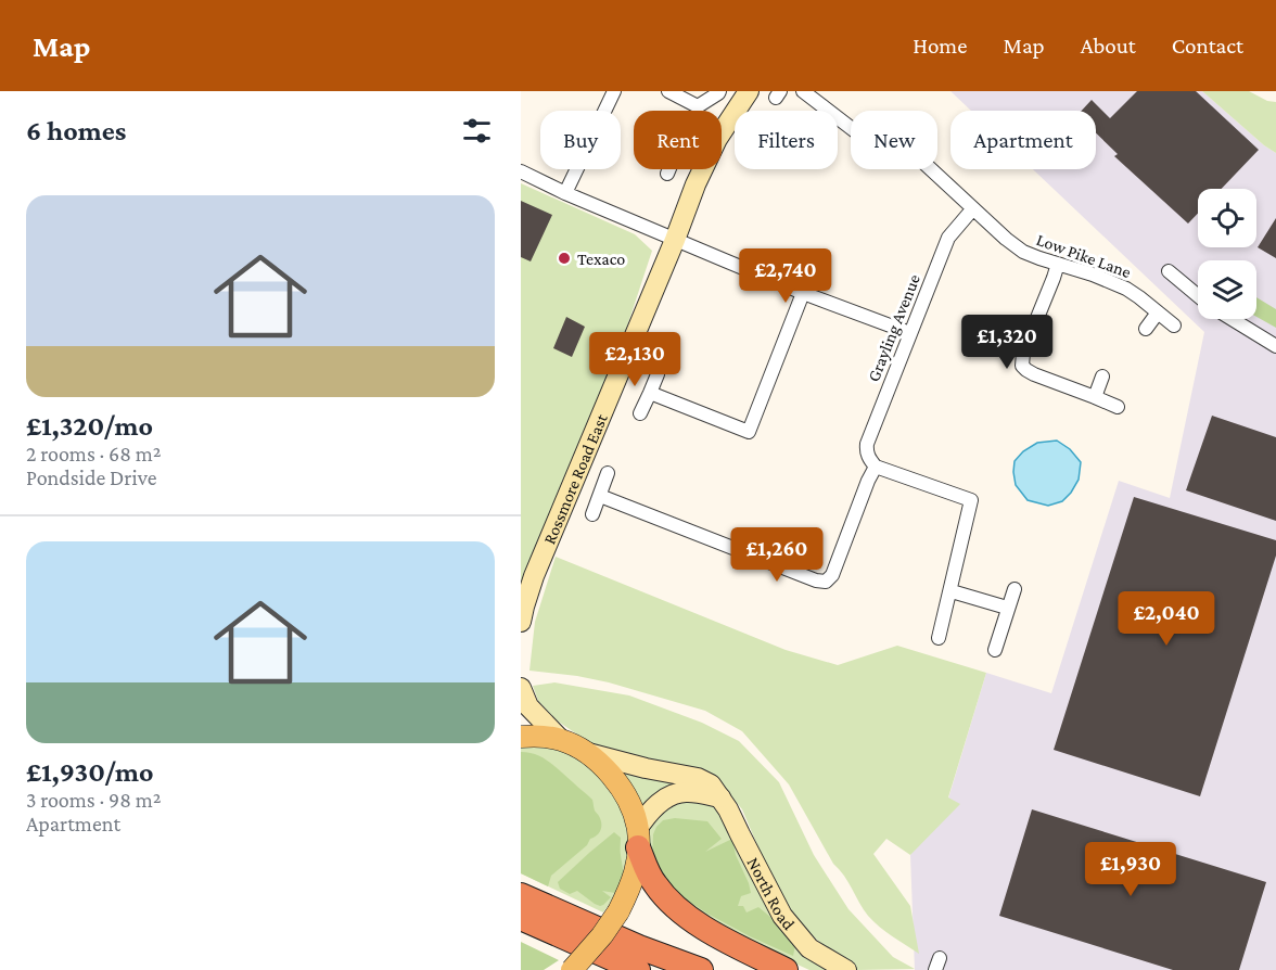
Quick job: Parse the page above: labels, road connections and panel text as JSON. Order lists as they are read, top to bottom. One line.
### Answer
{"streets":{"main road":["Rossmore Road East","North Road"],"street":["Low Pike Lane","Grayling Avenue"]},"crossings":[["Low Pike Lane","Grayling Avenue"]],"places":["Texaco"],"page":{"header":"Map","nav":["Home","Map","About","Contact"],"heading":"6 homes","chip":["Buy","Rent","Filters","New","Apartment"],"list":[{"name":"£1,320/mo","note":"2 rooms · 68 m² · Pondside Drive"},{"name":"£1,930/mo","note":"3 rooms · 98 m² · Apartment"}],"price":["£2,740","£1,320","£2,130","£1,260","£2,040","£1,930"]}}
